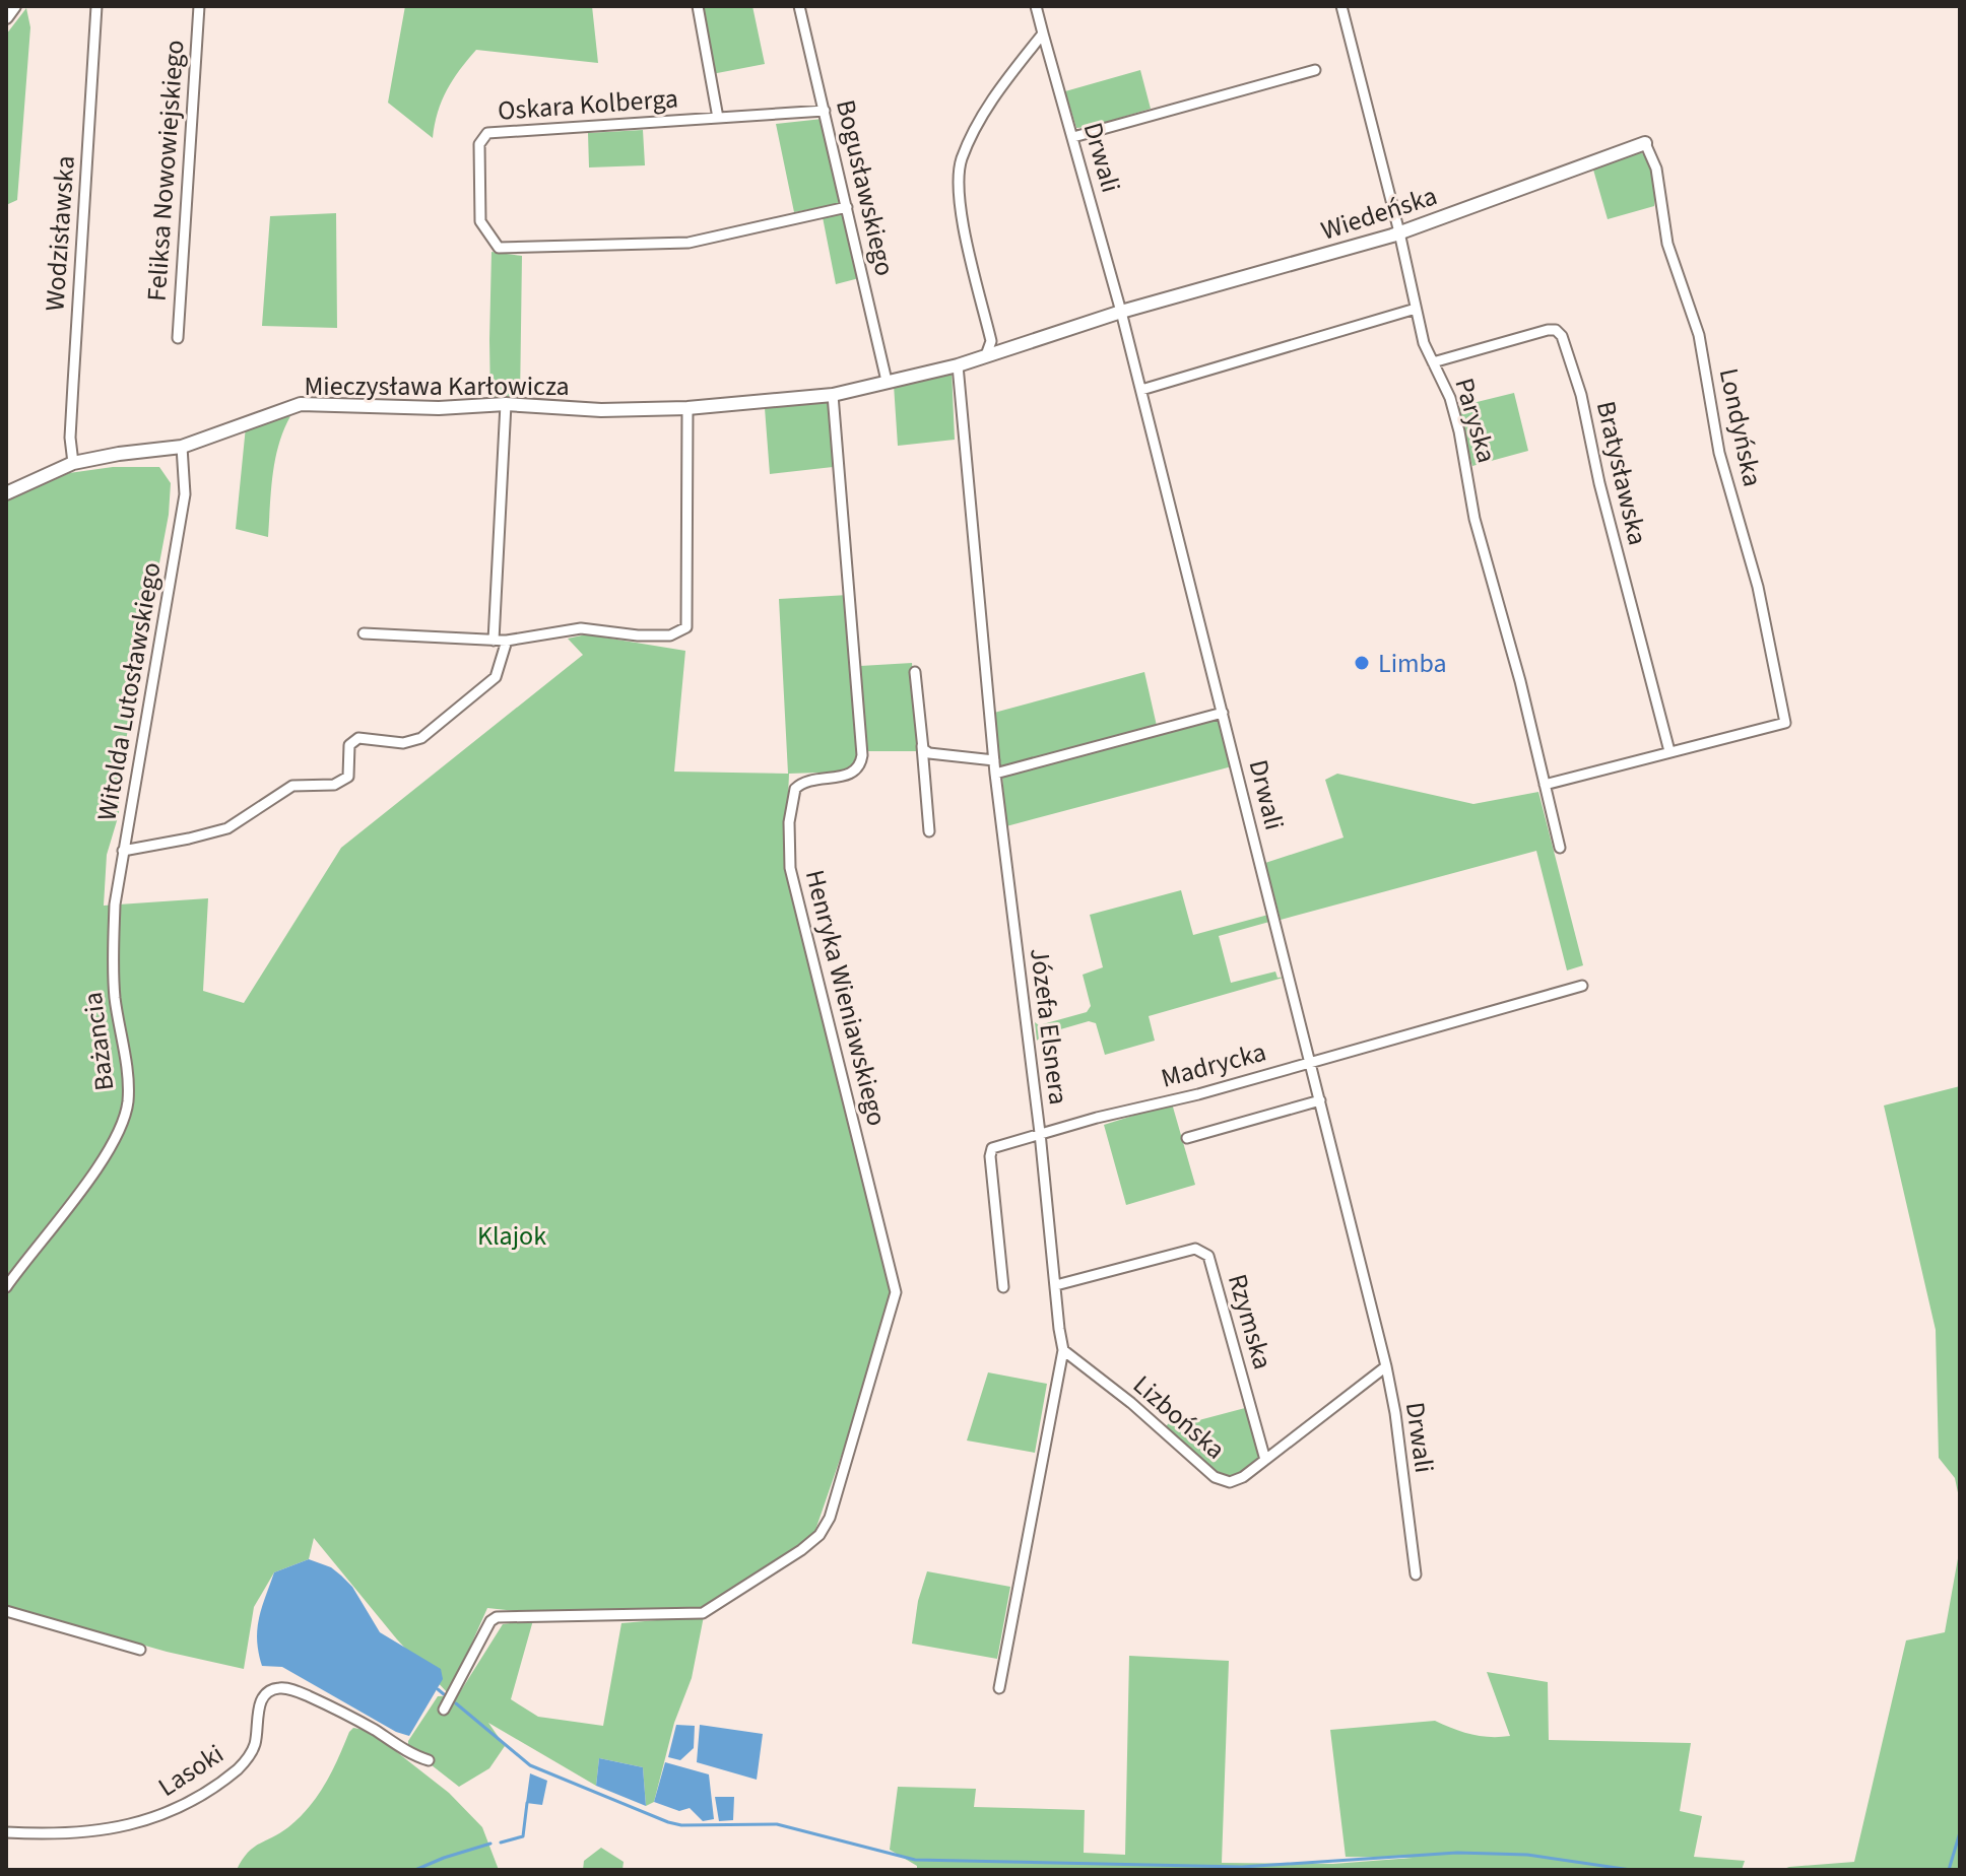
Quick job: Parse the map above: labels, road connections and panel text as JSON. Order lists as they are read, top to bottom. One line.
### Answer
{"streets":{"street":["Oskara Kolberga","Drwali","Feliksa Nowowiejskiego","Bogusławskiego","Wiedeńska","Wodzisławska","Mieczysława Karłowicza","Paryska","Londyńska","Bratysławska","Witolda Lutosławskiego","Henryka Wieniawskiego","Józefa Elsnera","Bażancia","Madrycka","Rzymska","Lizbońska","Lasoki"]},"crossings":[["Oskara Kolberga","Bogusławskiego"],["Drwali","Wiedeńska"],["Drwali","Madrycka"],["Drwali","Lizbońska"],["Wiedeńska","Paryska"],["Wiedeńska","Londyńska"],["Wodzisławska","Mieczysława Karłowicza"],["Mieczysława Karłowicza","Witolda Lutosławskiego"],["Mieczysława Karłowicza","Henryka Wieniawskiego"],["Paryska","Bratysławska"],["Londyńska","Bratysławska"],["Witolda Lutosławskiego","Bażancia"],["Józefa Elsnera","Madrycka"],["Józefa Elsnera","Rzymska"],["Józefa Elsnera","Lizbońska"],["Rzymska","Lizbońska"]],"parks":["Klajok"],"places":["Limba"]}
